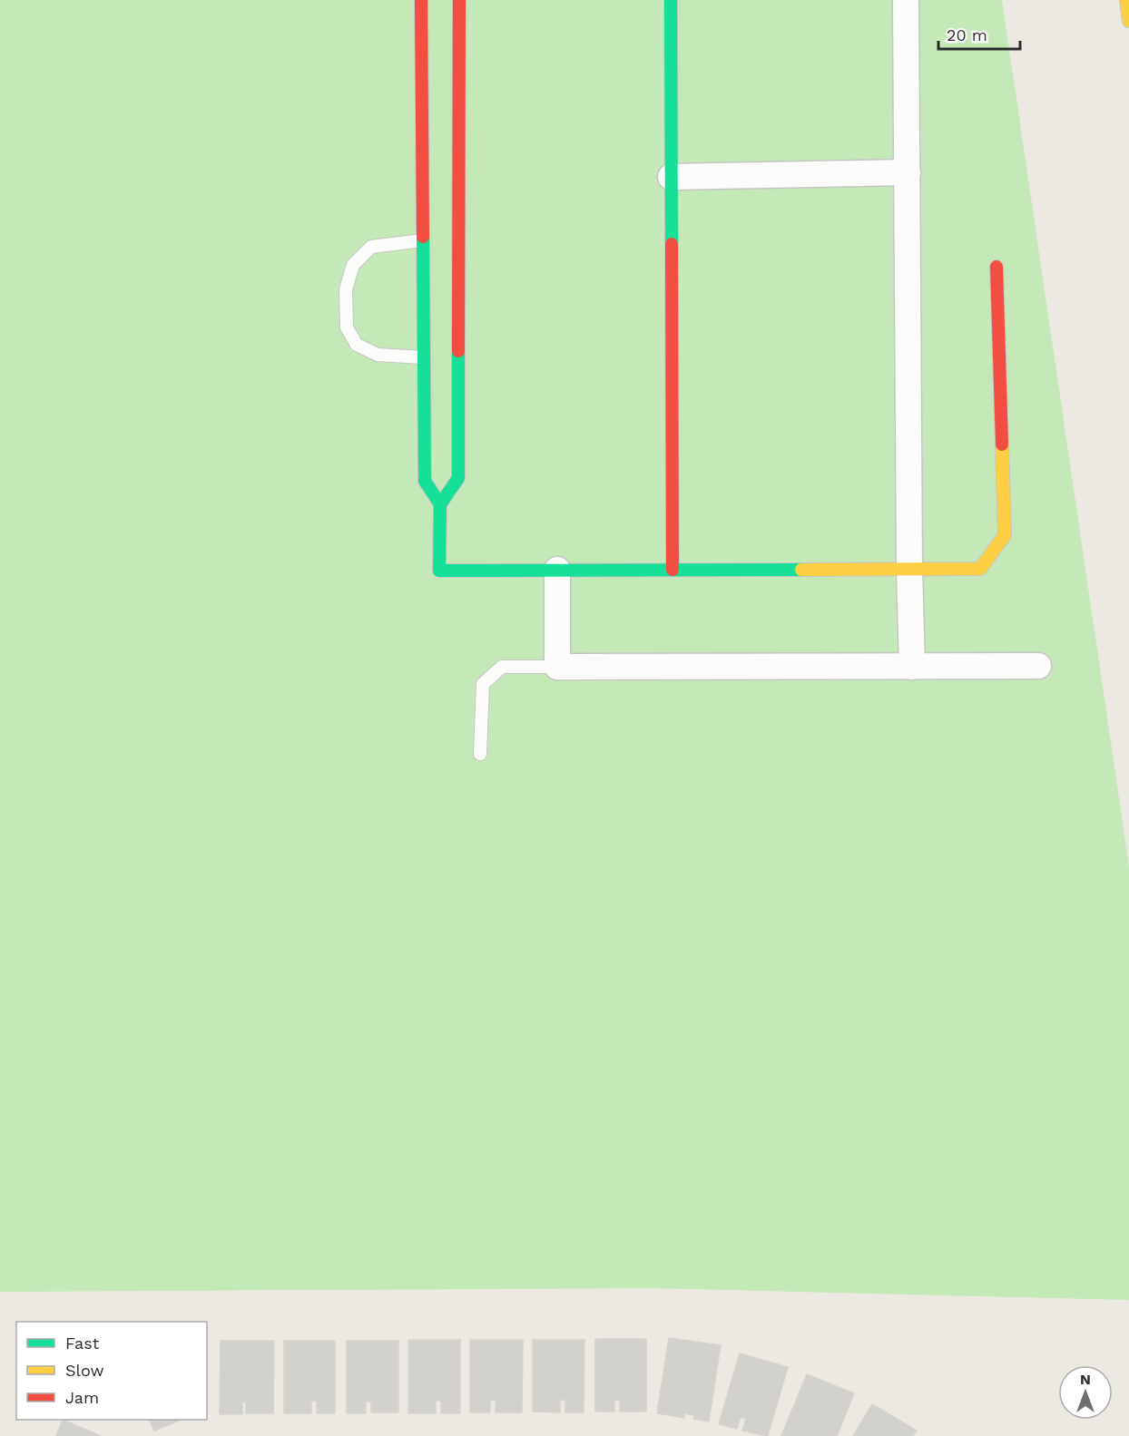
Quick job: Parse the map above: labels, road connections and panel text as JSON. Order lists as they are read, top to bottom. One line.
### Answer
{"legend":["Fast","Slow","Jam"],"scale_bar":"20 m","north":"top"}
